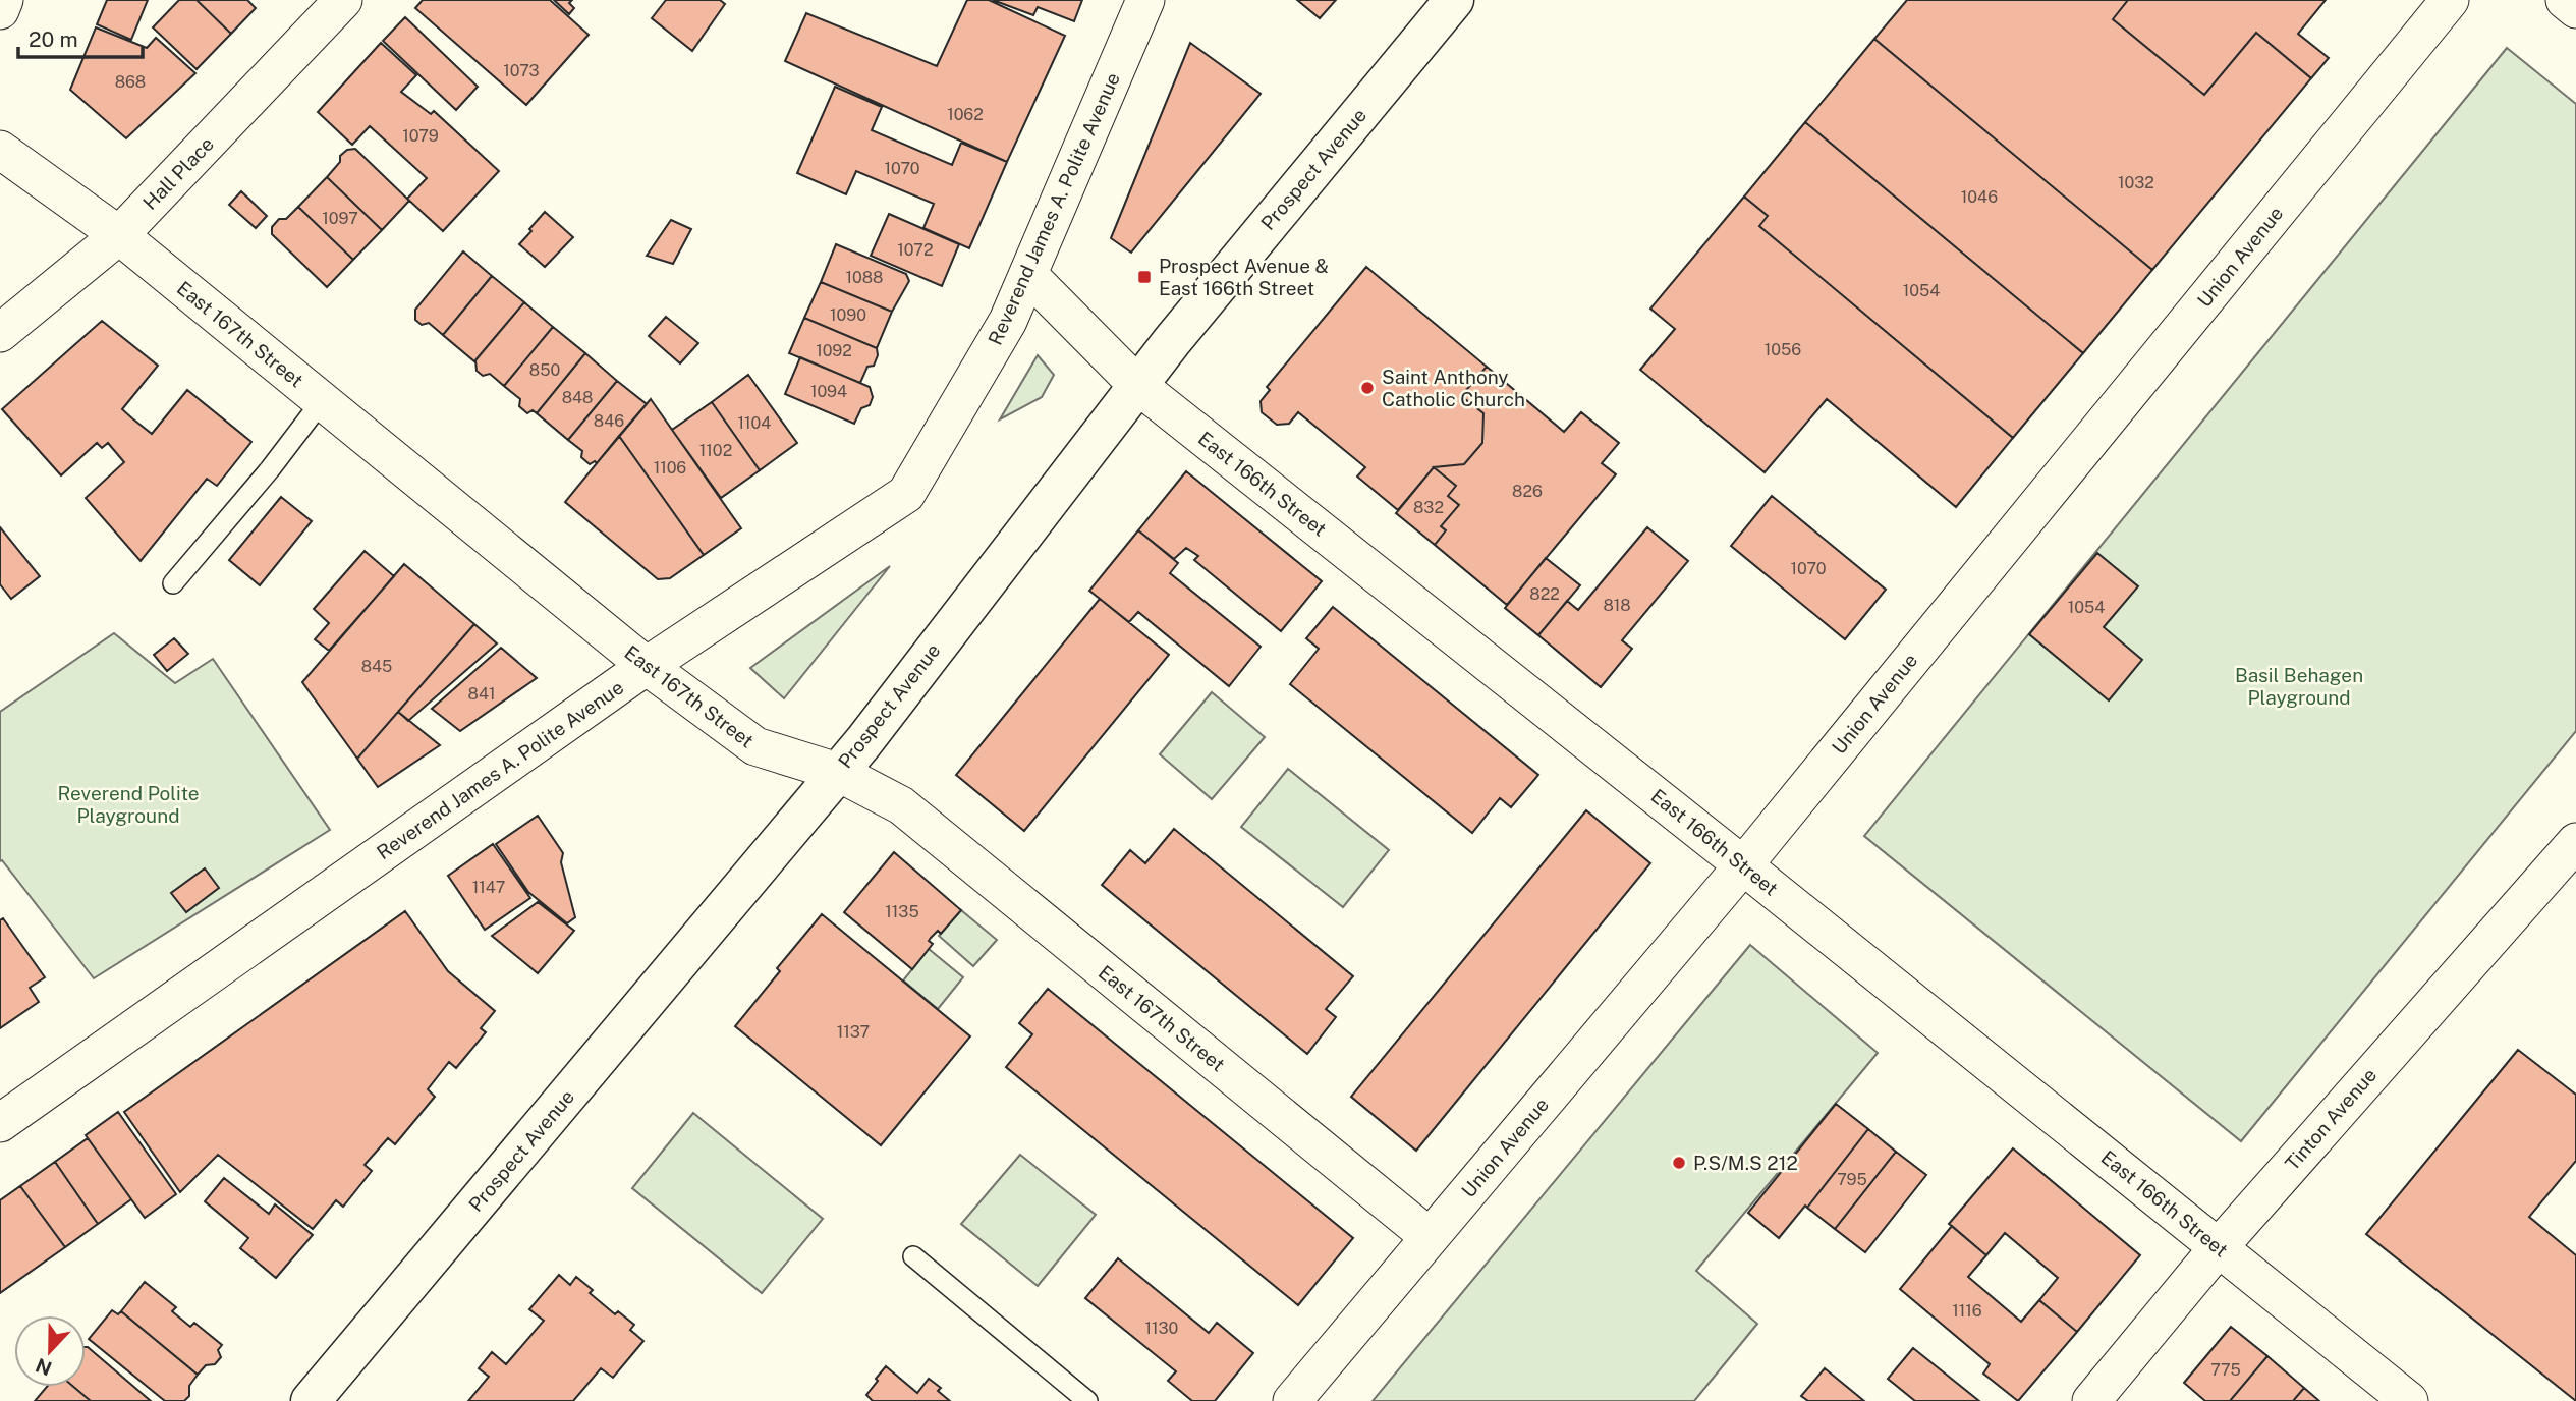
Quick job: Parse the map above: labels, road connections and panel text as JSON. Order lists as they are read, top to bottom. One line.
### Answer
{"streets":{"street":["Prospect Avenue","Hall Place","Reverend James A. Polite Avenue","Union Avenue","East 167th Street","East 166th Street","Tinton Avenue"]},"crossings":[["Prospect Avenue","East 167th Street"],["Prospect Avenue","East 166th Street"],["Hall Place","East 167th Street"],["Reverend James A. Polite Avenue","East 167th Street"],["Reverend James A. Polite Avenue","East 166th Street"],["Union Avenue","East 167th Street"],["Union Avenue","East 166th Street"],["East 166th Street","Tinton Avenue"]],"parks":["Basil Behagen Playground","Reverend Polite Playground"],"places":{"transit":["Prospect Avenue & East 166th Street"],"other":["Saint Anthony Catholic Church","P.S/M.S 212"]},"house_numbers":["1073","868","1062","1079","1070","1032","1046","1097","1072","1088","1054","1090","1056","1092","850","1094","848","846","1104","1102","1106","826","832","1070","822","818","1054","845","841","1147","1135","1137","795","1116","1130","775"],"scale_bar":"20 m","north":"bottom"}
